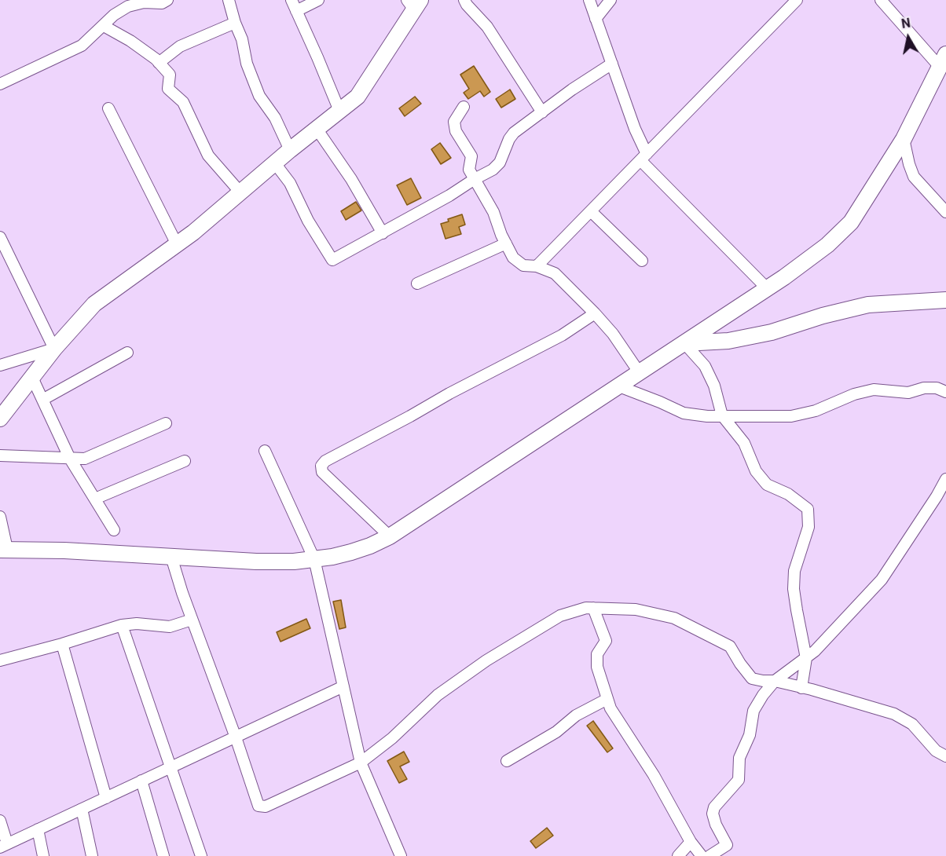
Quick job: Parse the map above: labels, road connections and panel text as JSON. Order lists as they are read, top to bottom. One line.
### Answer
{"north":"top"}
